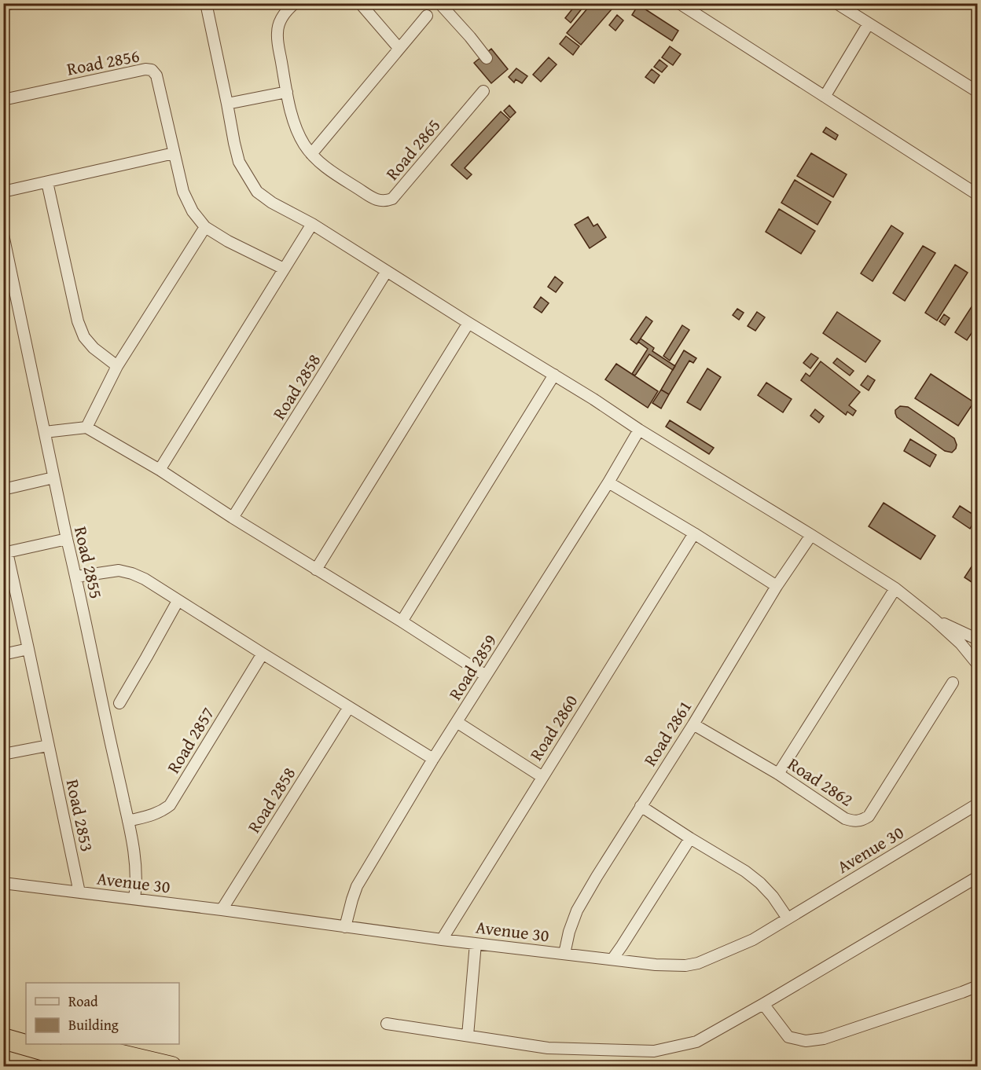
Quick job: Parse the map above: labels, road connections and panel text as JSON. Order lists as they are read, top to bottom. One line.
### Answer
{"streets":{"street":["Road 2856","Road 2865","Road 2858","Road 2855","Road 2859","Road 2860","Road 2861","Road 2857","Road 2862","Road 2853","Avenue 30"]},"crossings":[["Road 2858","Avenue 30"],["Road 2855","Road 2857"],["Road 2855","Road 2853"],["Road 2855","Avenue 30"],["Road 2859","Avenue 30"],["Road 2860","Avenue 30"],["Road 2861","Road 2862"],["Road 2861","Avenue 30"],["Road 2853","Avenue 30"]],"legend":["Road","Building"]}
